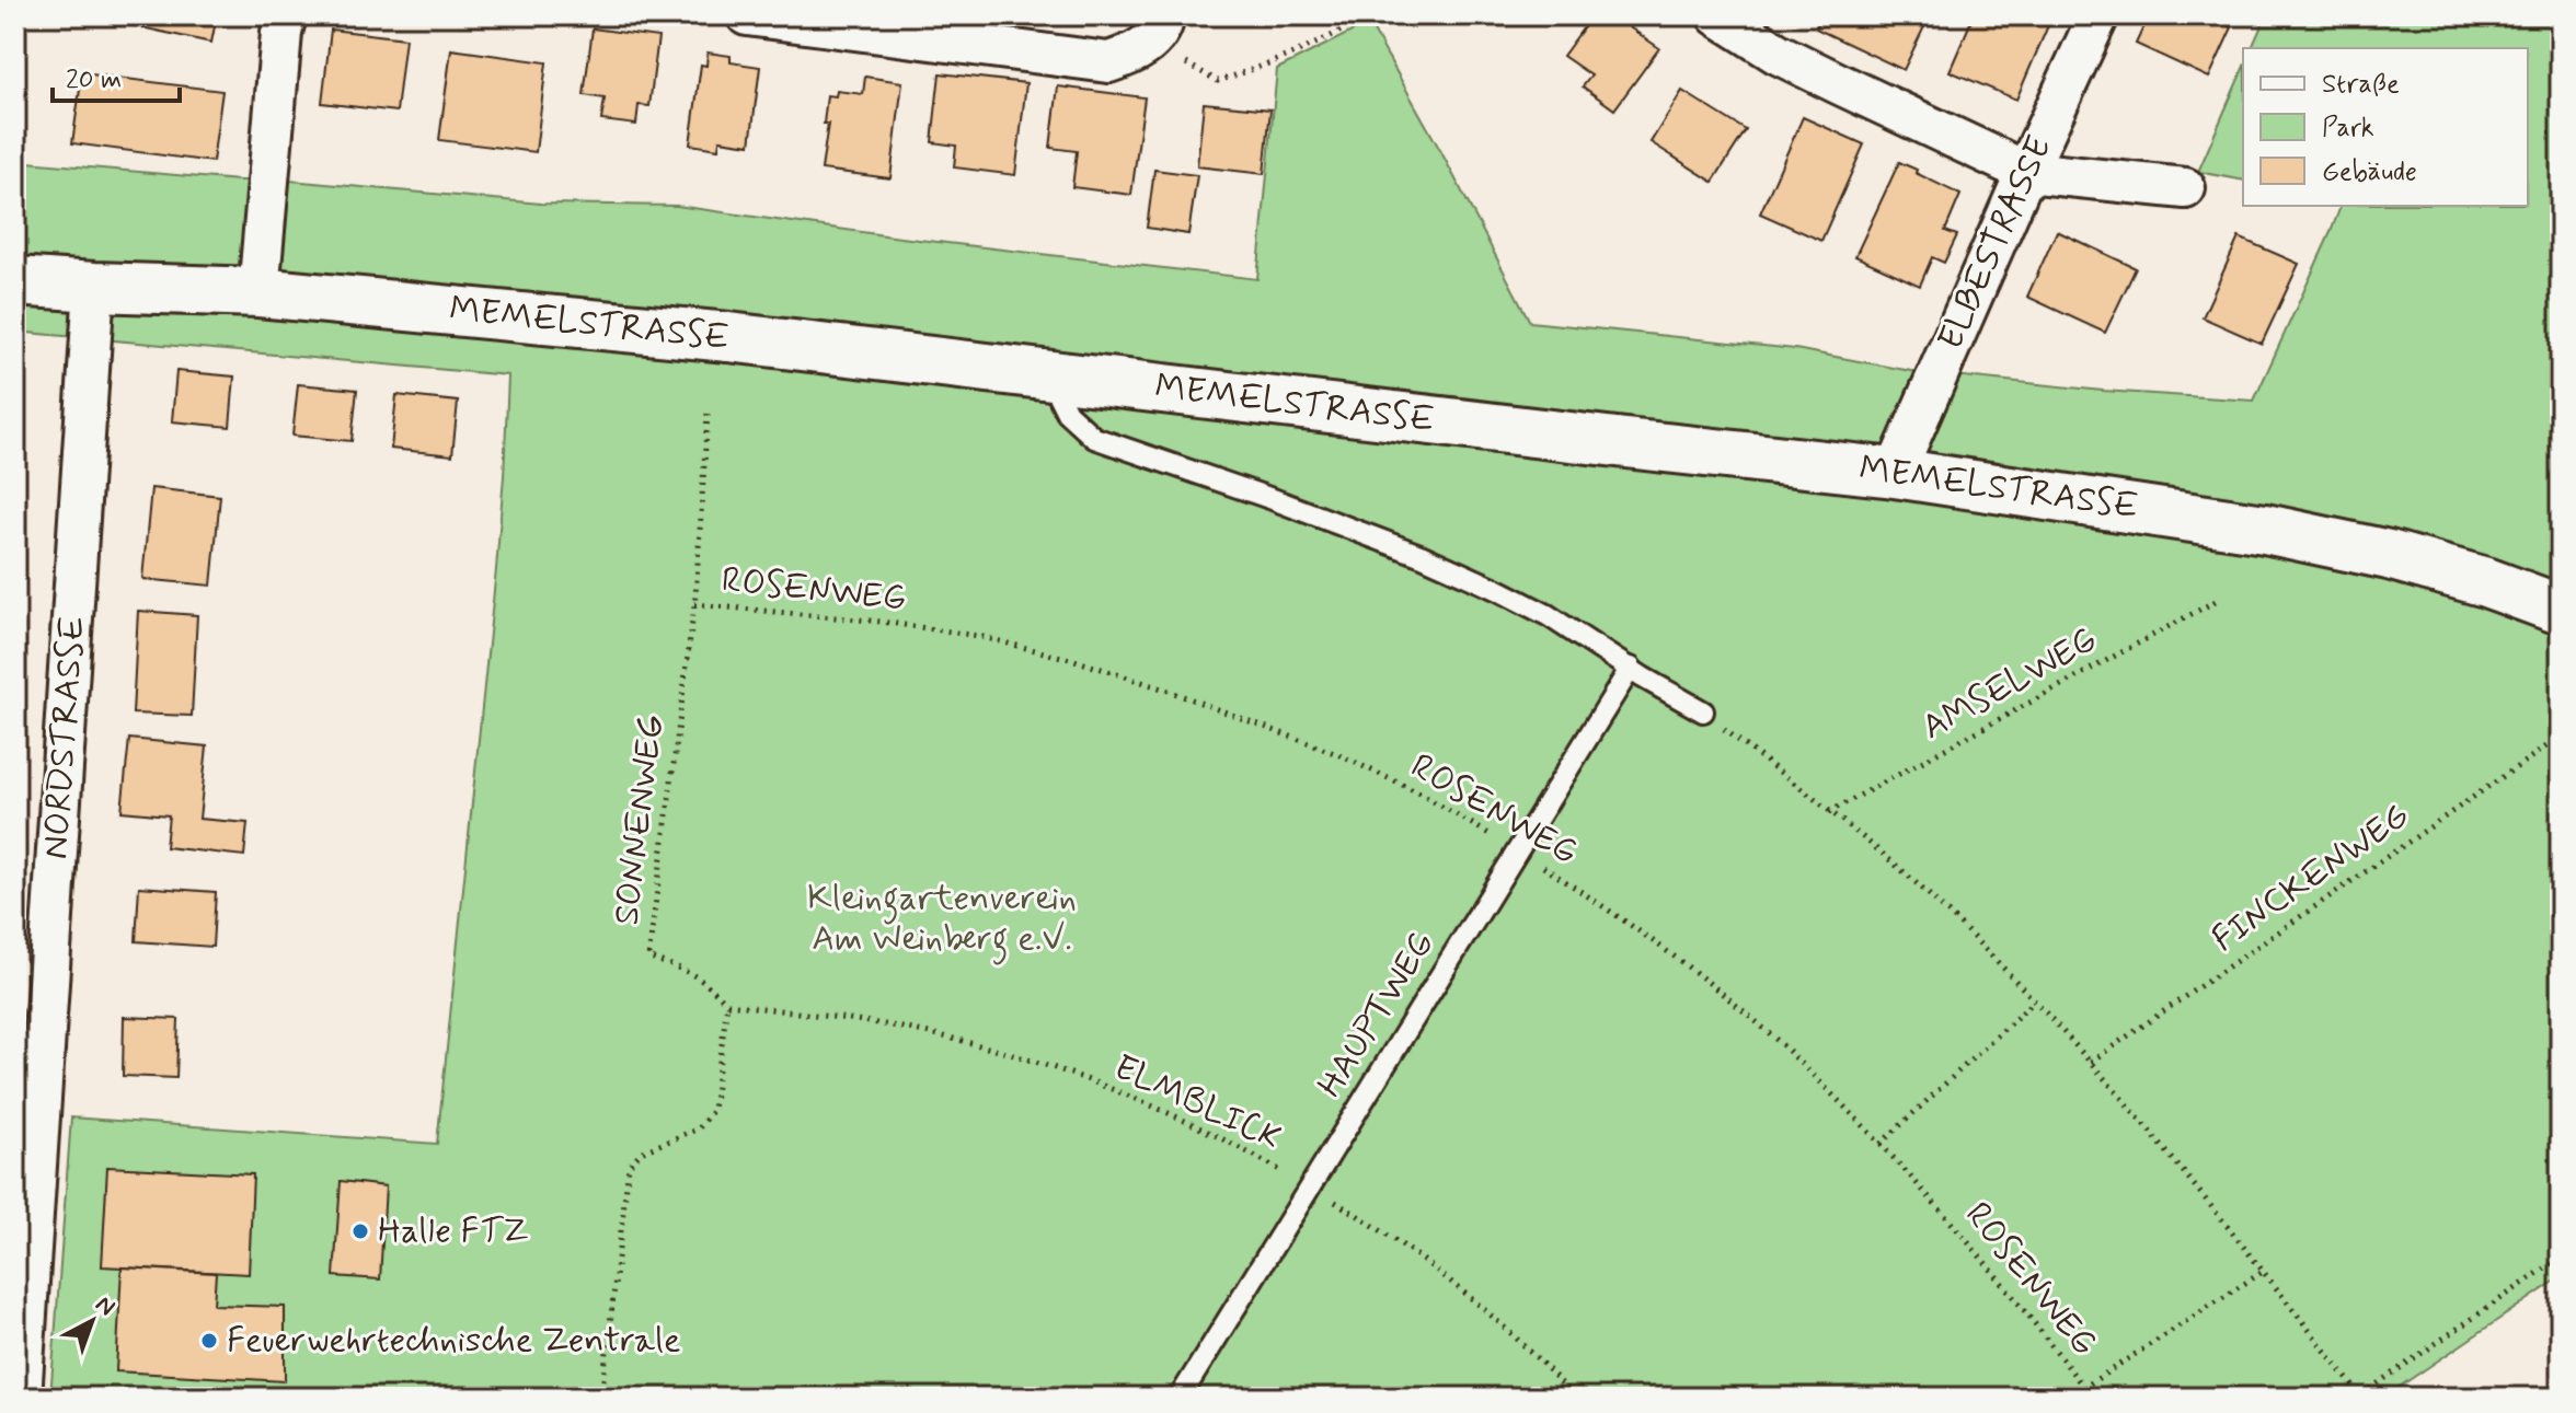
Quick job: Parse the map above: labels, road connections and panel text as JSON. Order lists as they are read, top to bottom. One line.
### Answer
{"streets":{"main road":["MEMELSTRASSE"],"street":["ELBESTRASSE","NORDSTRASSE"],"lane":["HAUPTWEG"],"path":["ROSENWEG","AMSELWEG","SONNENWEG","FINCKENWEG","ELMBLICK"]},"crossings":[["ELBESTRASSE","MEMELSTRASSE"],["MEMELSTRASSE","NORDSTRASSE"],["ROSENWEG","SONNENWEG"],["ROSENWEG","HAUPTWEG"],["SONNENWEG","ELMBLICK"],["HAUPTWEG","ELMBLICK"]],"parks":["Kleingartenverein Am Weinberg e.V."],"places":["Halle FTZ","Feuerwehrtechnische Zentrale"],"legend":["Straße","Park","Gebäude"],"scale_bar":"20 m","north":"top right"}
